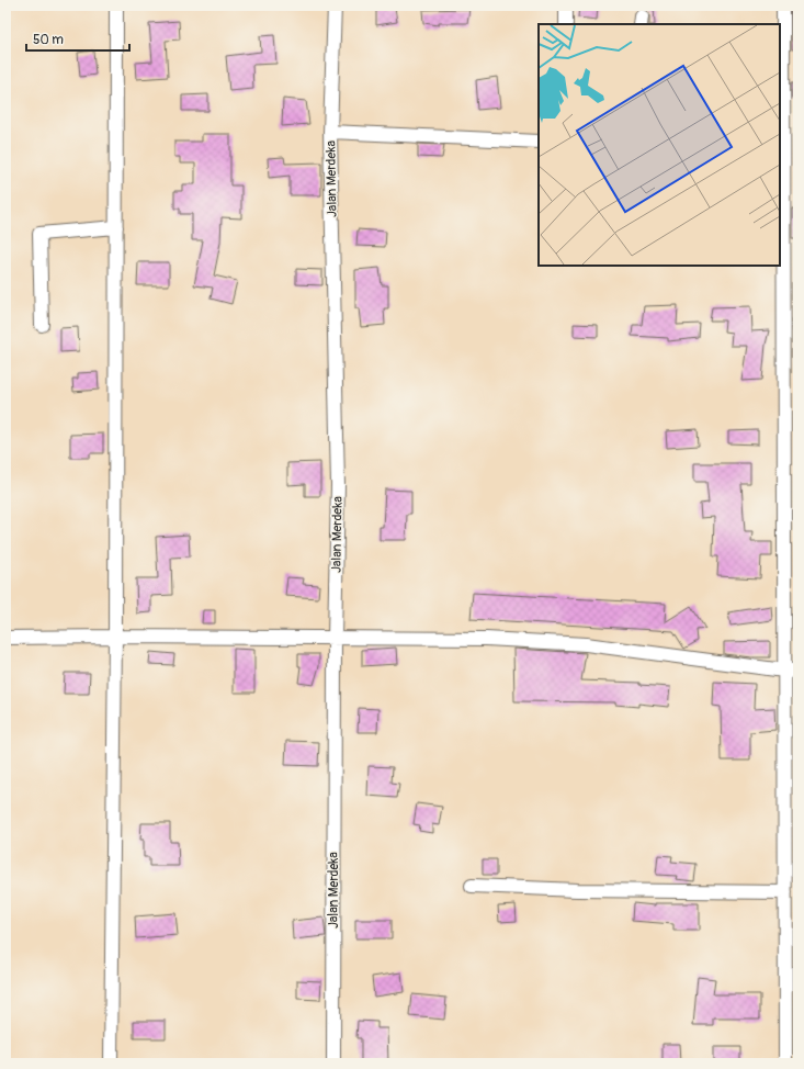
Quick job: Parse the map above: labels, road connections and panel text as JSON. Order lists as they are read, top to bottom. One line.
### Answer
{"streets":{"street":["Jalan Merdeka"]},"scale_bar":"50 m"}
